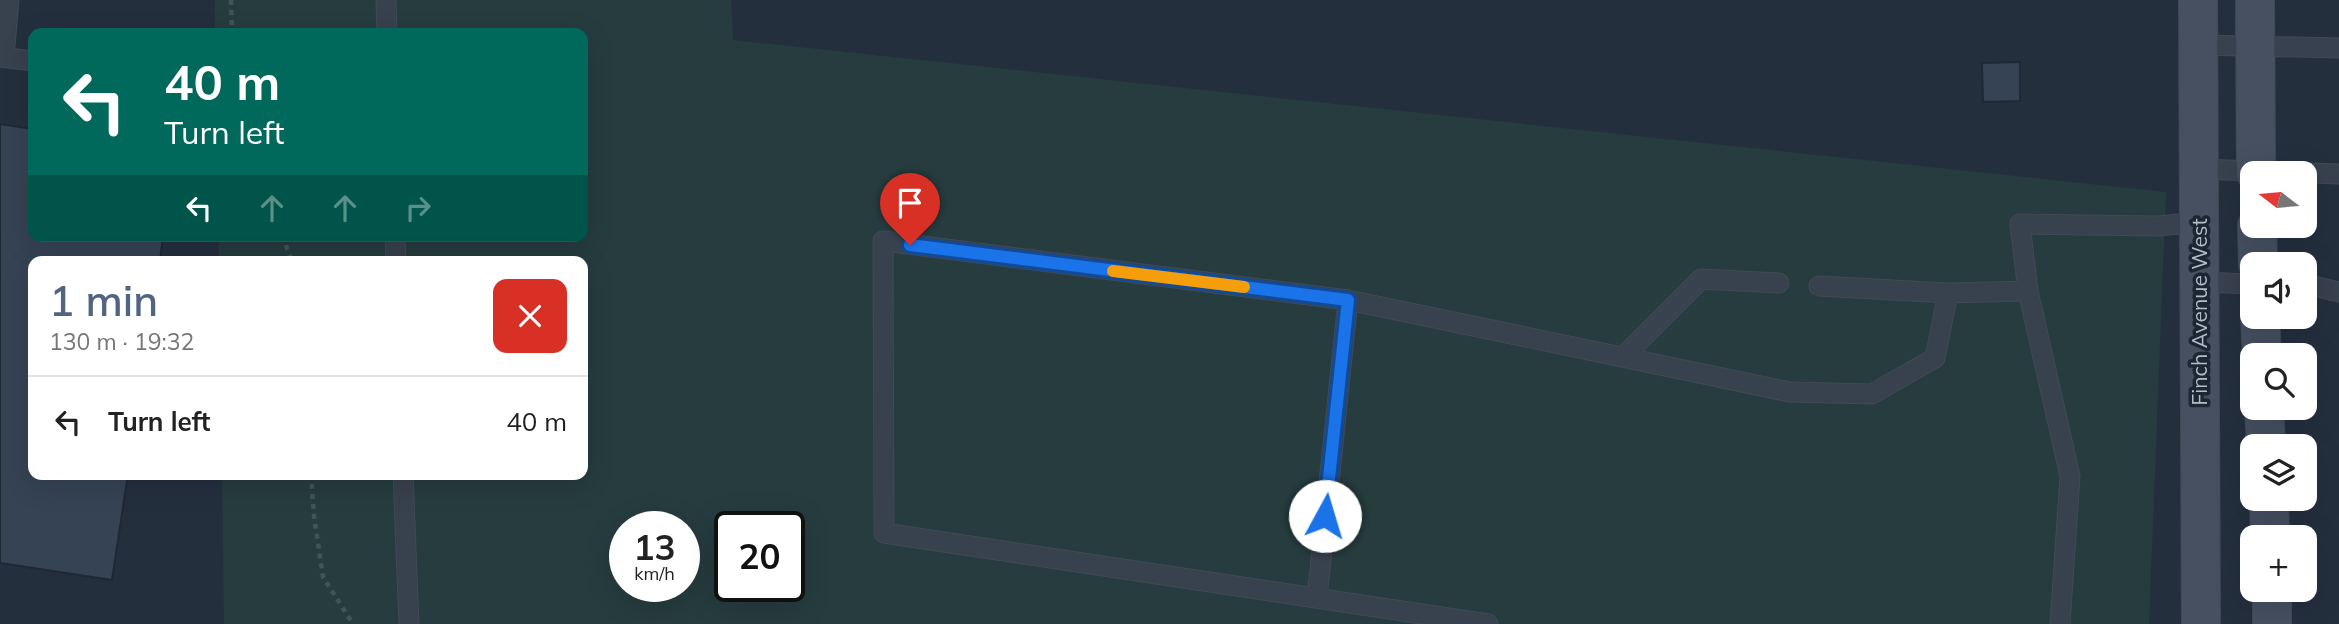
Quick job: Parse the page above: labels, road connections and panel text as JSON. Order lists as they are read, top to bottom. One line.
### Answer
{"streets":{"main road":["Finch Avenue West"]},"north":"left","page":{"turn":["40 m","Turn left"],"map_buttons":"+","heading":["1 min","130 m · 19:32"],"list":[{"name":"Turn left","value":"40 m"}],"speed":"13 km/h","limit":"20"}}
